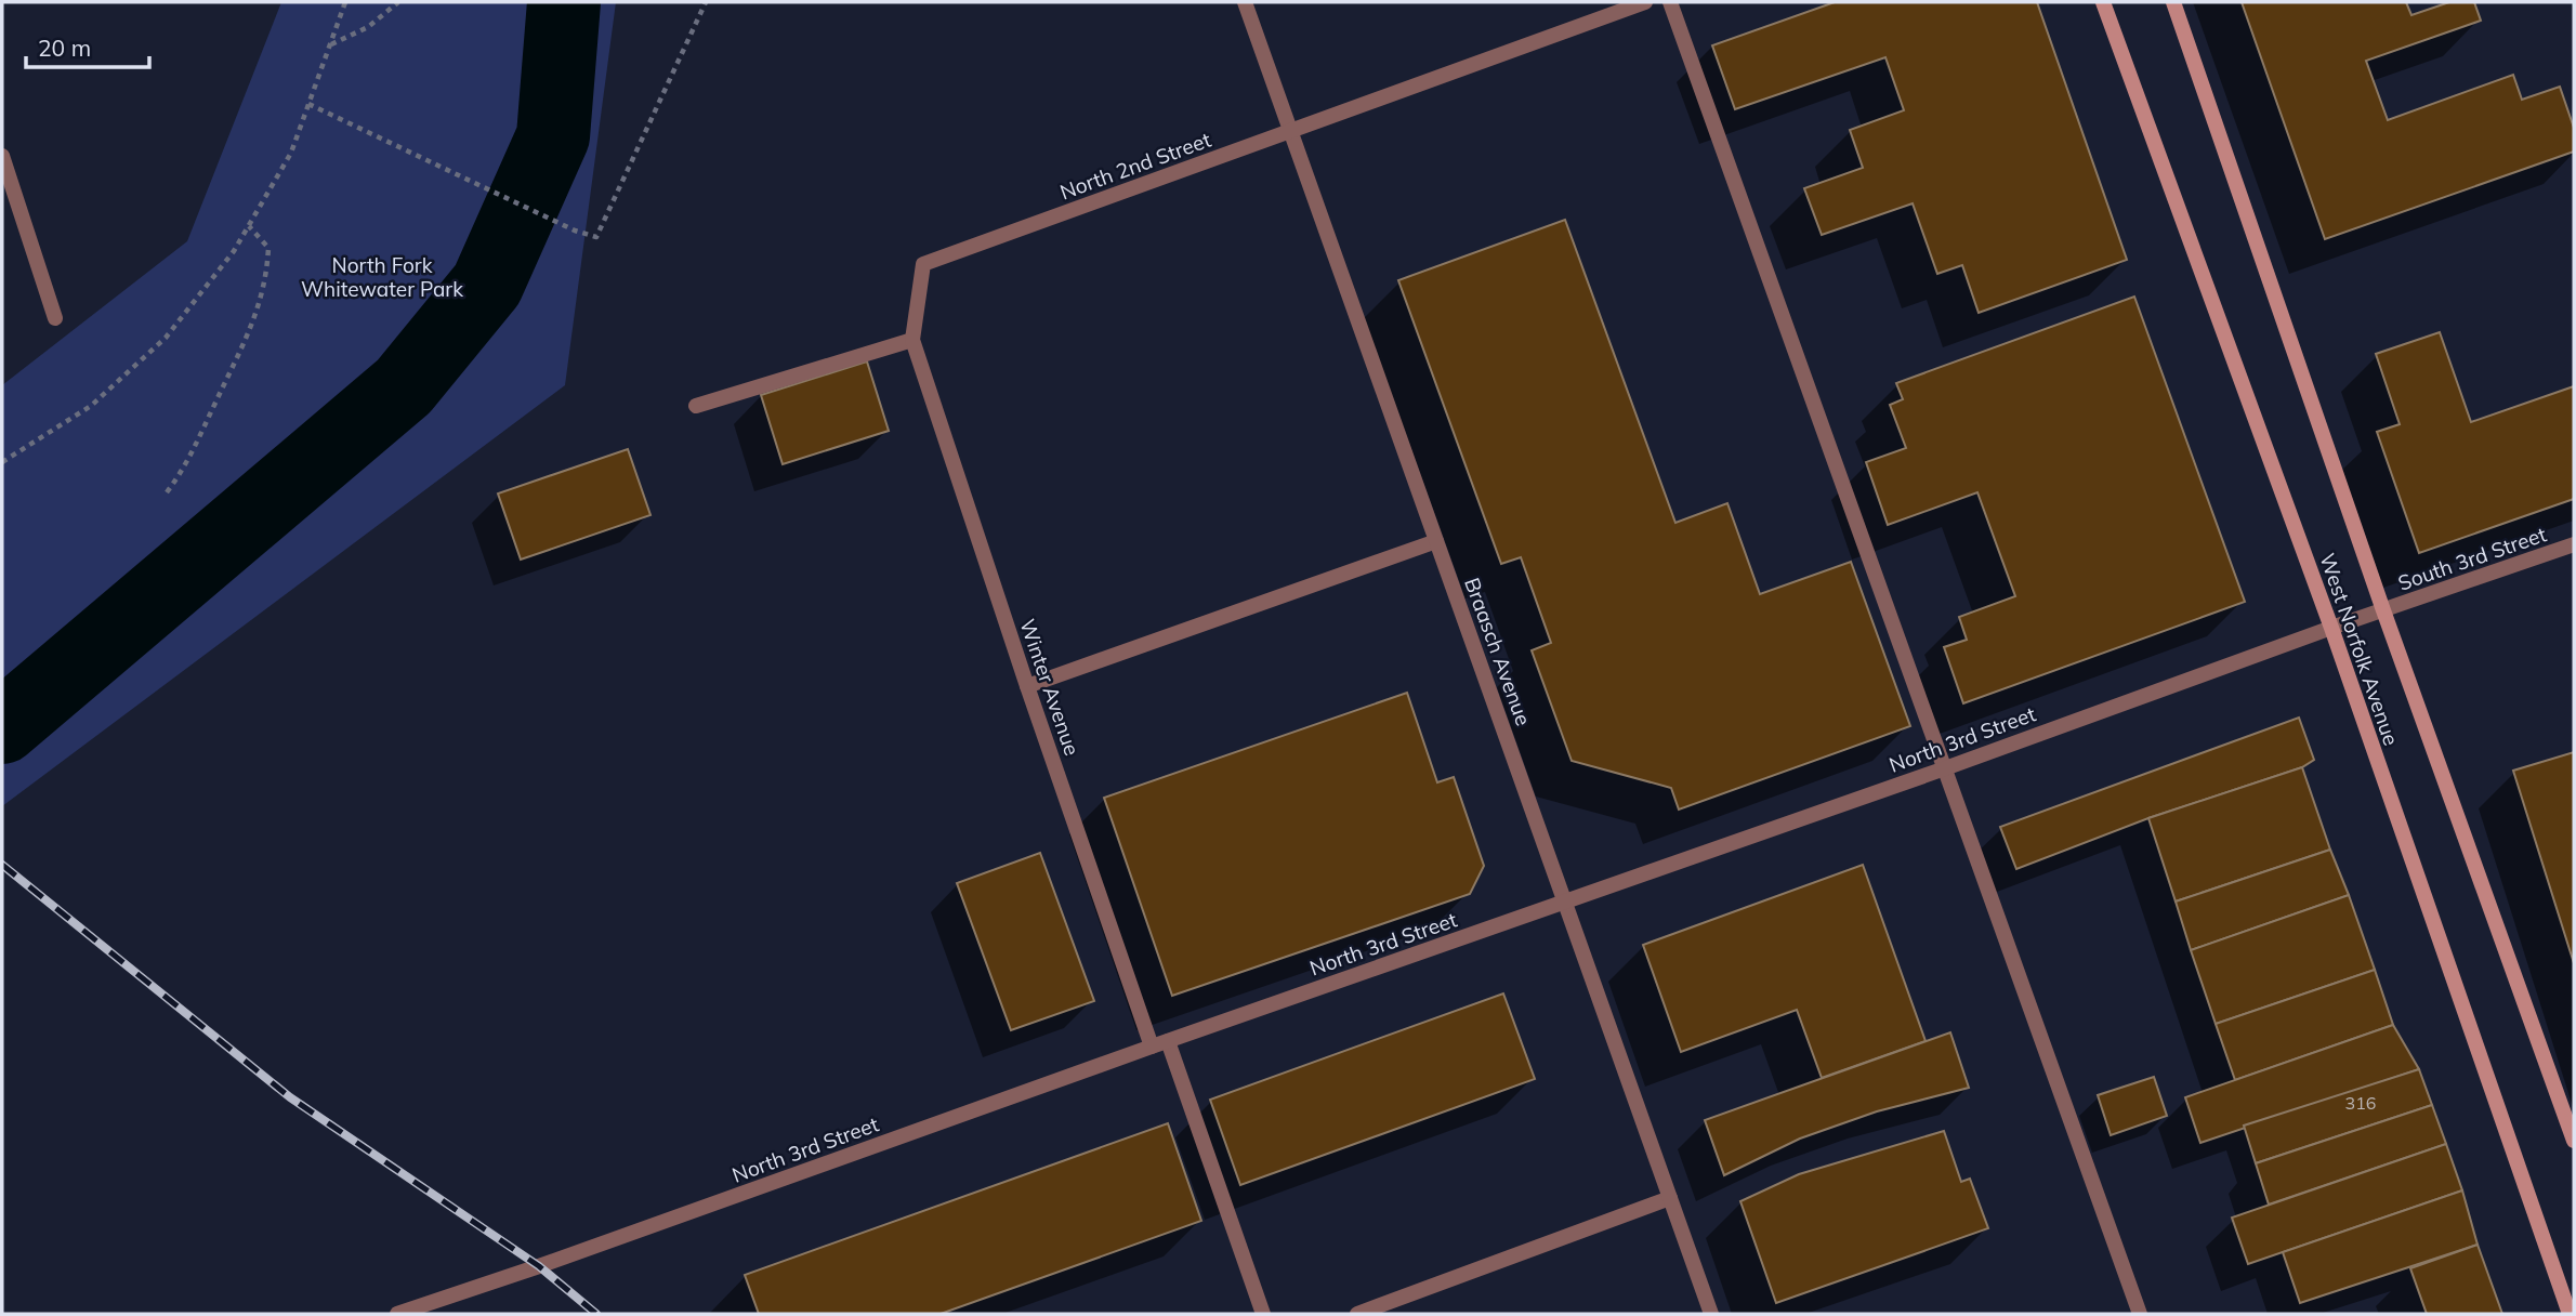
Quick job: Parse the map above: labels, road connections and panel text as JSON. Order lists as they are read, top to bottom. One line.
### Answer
{"streets":{"main road":["West Norfolk Avenue"],"street":["North 2nd Street","South 3rd Street","Braasch Avenue","Winter Avenue","North 3rd Street"]},"crossings":[["North 2nd Street","Braasch Avenue"],["North 2nd Street","Winter Avenue"],["South 3rd Street","West Norfolk Avenue"],["South 3rd Street","North 3rd Street"],["West Norfolk Avenue","North 3rd Street"],["Braasch Avenue","North 3rd Street"],["Winter Avenue","North 3rd Street"]],"parks":["North Fork Whitewater Park"],"house_numbers":["316"],"scale_bar":"20 m"}
